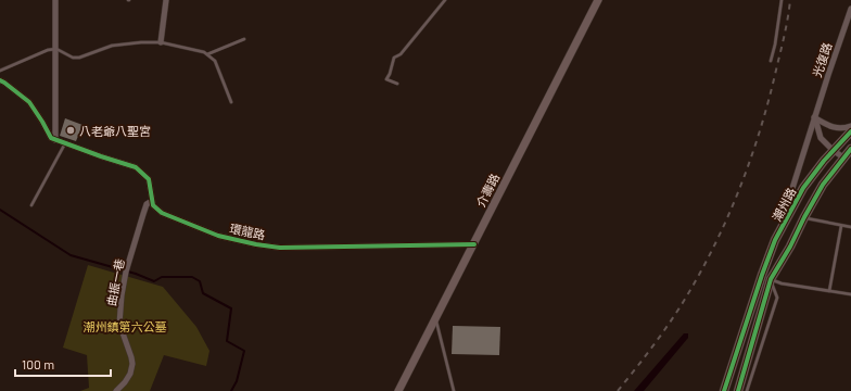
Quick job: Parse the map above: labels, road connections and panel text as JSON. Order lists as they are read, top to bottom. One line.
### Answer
{"streets":{"main road":["介壽路","潮州路"],"street":["光復路","環龍路","曲振一巷"]},"crossings":[["光復路","潮州路"],["介壽路","環龍路"],["環龍路","曲振一巷"]],"parks":["潮州鎮第六公墓"],"places":["八老爺八聖宮"],"scale_bar":"100 m"}
